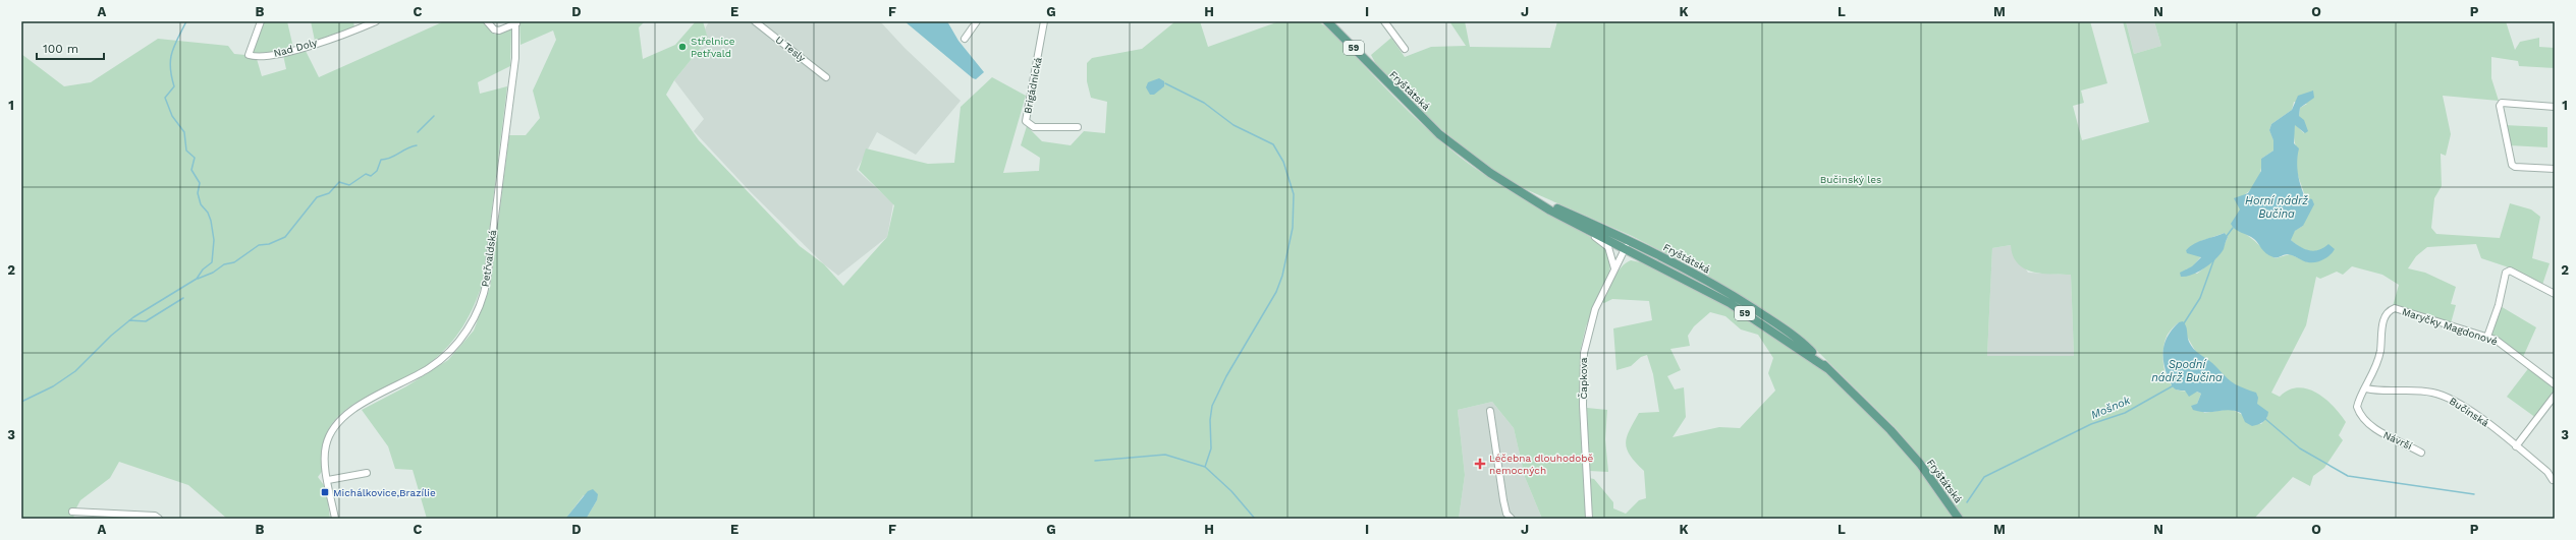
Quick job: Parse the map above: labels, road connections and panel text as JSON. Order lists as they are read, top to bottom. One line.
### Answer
{"streets":{"main road":["59","Fryštátská"],"street":["Nad Doly","U Tesly","Brigádnická","Petřvaldská","Maryčky Magdonové","Čapkova","Bučinská","Návrší"]},"crossings":[["Fryštátská","Čapkova"],["Maryčky Magdonové","Bučinská"],["Maryčky Magdonové","Návrší"],["Bučinská","Návrší"]],"water":["Horní nádrž Bučina","Spodní nádrž Bučina","Mošnok"],"parks":["Bučinský les"],"places":{"other":["Střelnice Petřvald"],"health":["Léčebna dlouhodobě nemocných"],"transit":["Michálkovice,Brazílie"]},"scale_bar":"100 m","grid":{"columns":["A","B","C","D","E","F","G","H","I","J","K","L","M","N","O","P"],"rows":["1","2","3"]}}
